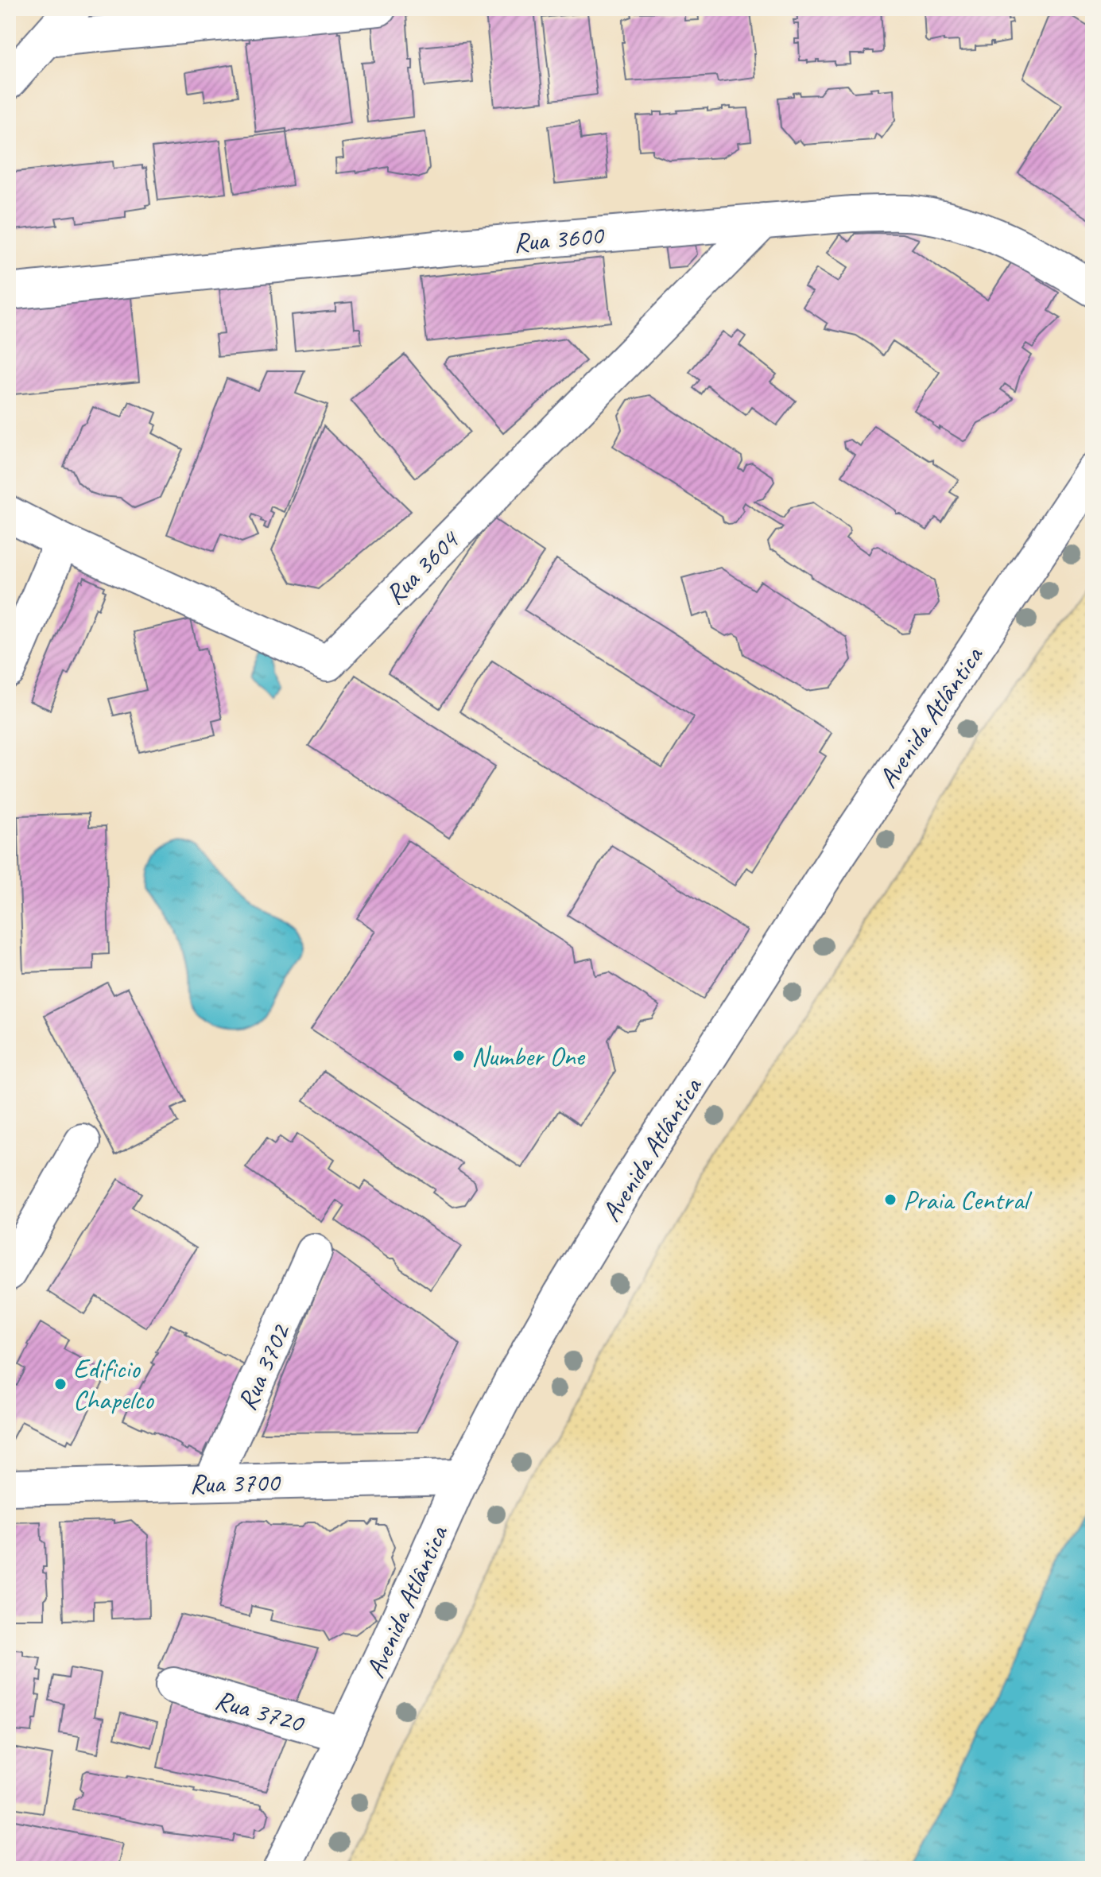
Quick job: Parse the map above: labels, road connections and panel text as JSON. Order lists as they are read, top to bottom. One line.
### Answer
{"streets":{"street":["Rua 3600","Rua 3604","Avenida Atlântica","Rua 3702","Rua 3700","Rua 3720"]},"crossings":[["Rua 3600","Rua 3604"],["Avenida Atlântica","Rua 3700"],["Avenida Atlântica","Rua 3720"],["Rua 3702","Rua 3700"]],"places":["Number One","Praia Central","Edificio Chapelco"]}
